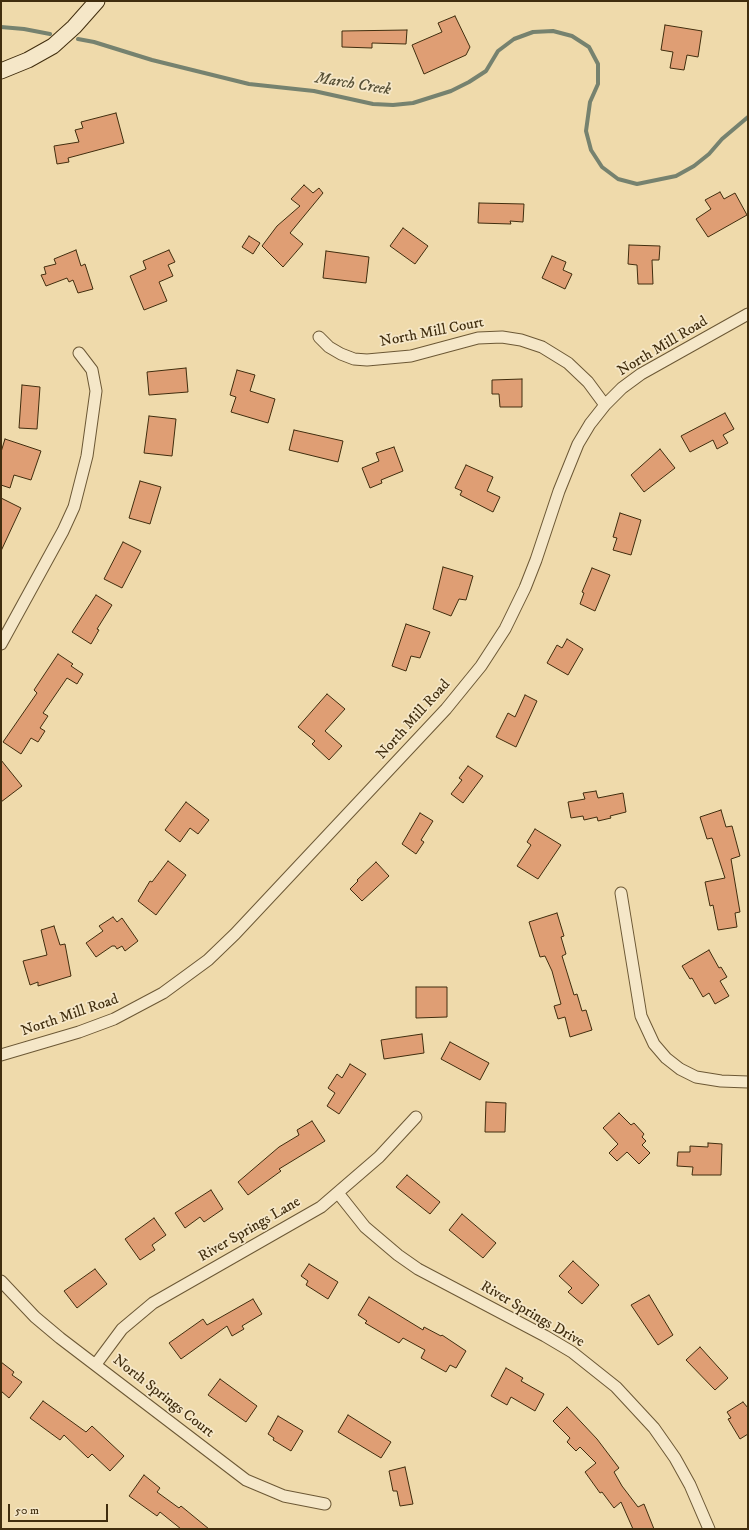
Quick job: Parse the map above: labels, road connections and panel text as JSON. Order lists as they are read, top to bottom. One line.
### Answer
{"streets":{"street":["North Mill Court","North Mill Road","River Springs Lane","River Springs Drive","North Springs Court"]},"crossings":[["North Mill Court","North Mill Road"],["River Springs Lane","River Springs Drive"],["River Springs Lane","North Springs Court"]],"water":["March Creek"],"scale_bar":"50 m"}
